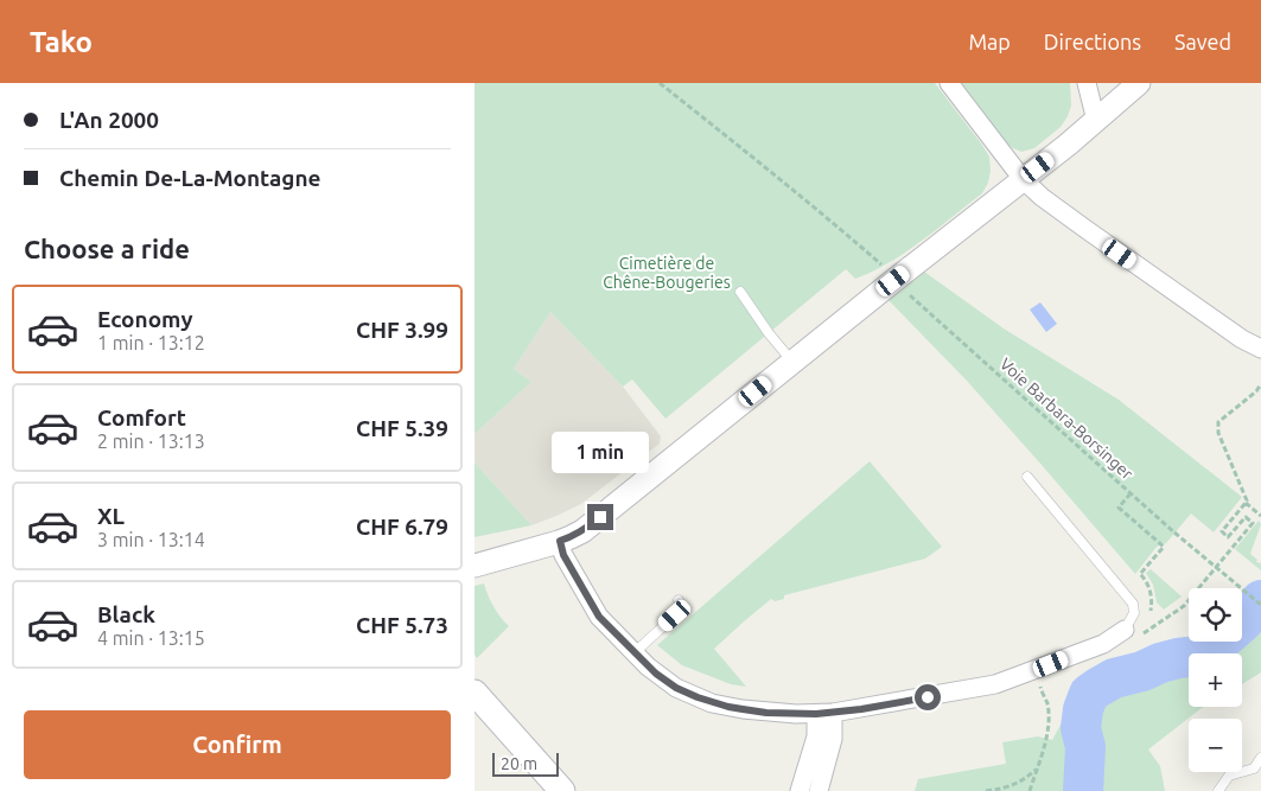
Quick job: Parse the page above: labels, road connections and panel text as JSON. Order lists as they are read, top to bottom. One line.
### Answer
{"streets":{"path":["Voie Barbara-Borsinger"]},"parks":["Cimetière de Chêne-Bougeries"],"scale_bar":"20 m","page":{"header":"Tako","nav":["Map","Directions","Saved"],"banner":["L'An 2000","Chemin De-La-Montagne"],"heading":"Choose a ride","list":[{"name":"Economy","note":"1 min · 13:12","value":"CHF 3.99"},{"name":"Comfort","note":"2 min · 13:13","value":"CHF 5.39"},{"name":"XL","note":"3 min · 13:14","value":"CHF 6.79"},{"name":"Black","note":"4 min · 13:15","value":"CHF 5.73"}],"bubble":"1 min","map_buttons":["+","−"],"buttons":"Confirm","scale":"20 m"}}
